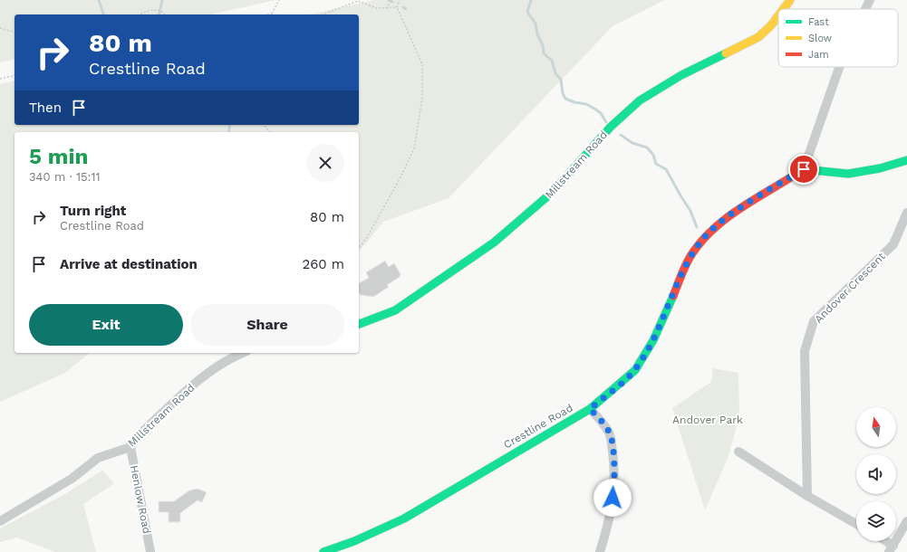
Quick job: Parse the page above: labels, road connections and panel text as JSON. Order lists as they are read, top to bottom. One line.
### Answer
{"streets":{"street":["Millstream Road","Andover Crescent","Crestline Road","Henlow Road"]},"crossings":[["Millstream Road","Henlow Road"]],"parks":["Andover Park"],"legend":["Fast","Slow","Jam"],"north":"top","page":{"turn":["80 m","Crestline Road"],"then":"Then","heading":["5 min","340 m · 15:11"],"list":[{"name":"Turn right","note":"Crestline Road","value":"80 m"},{"name":"Arrive at destination","value":"260 m"}],"buttons":["Exit","Share"]}}
